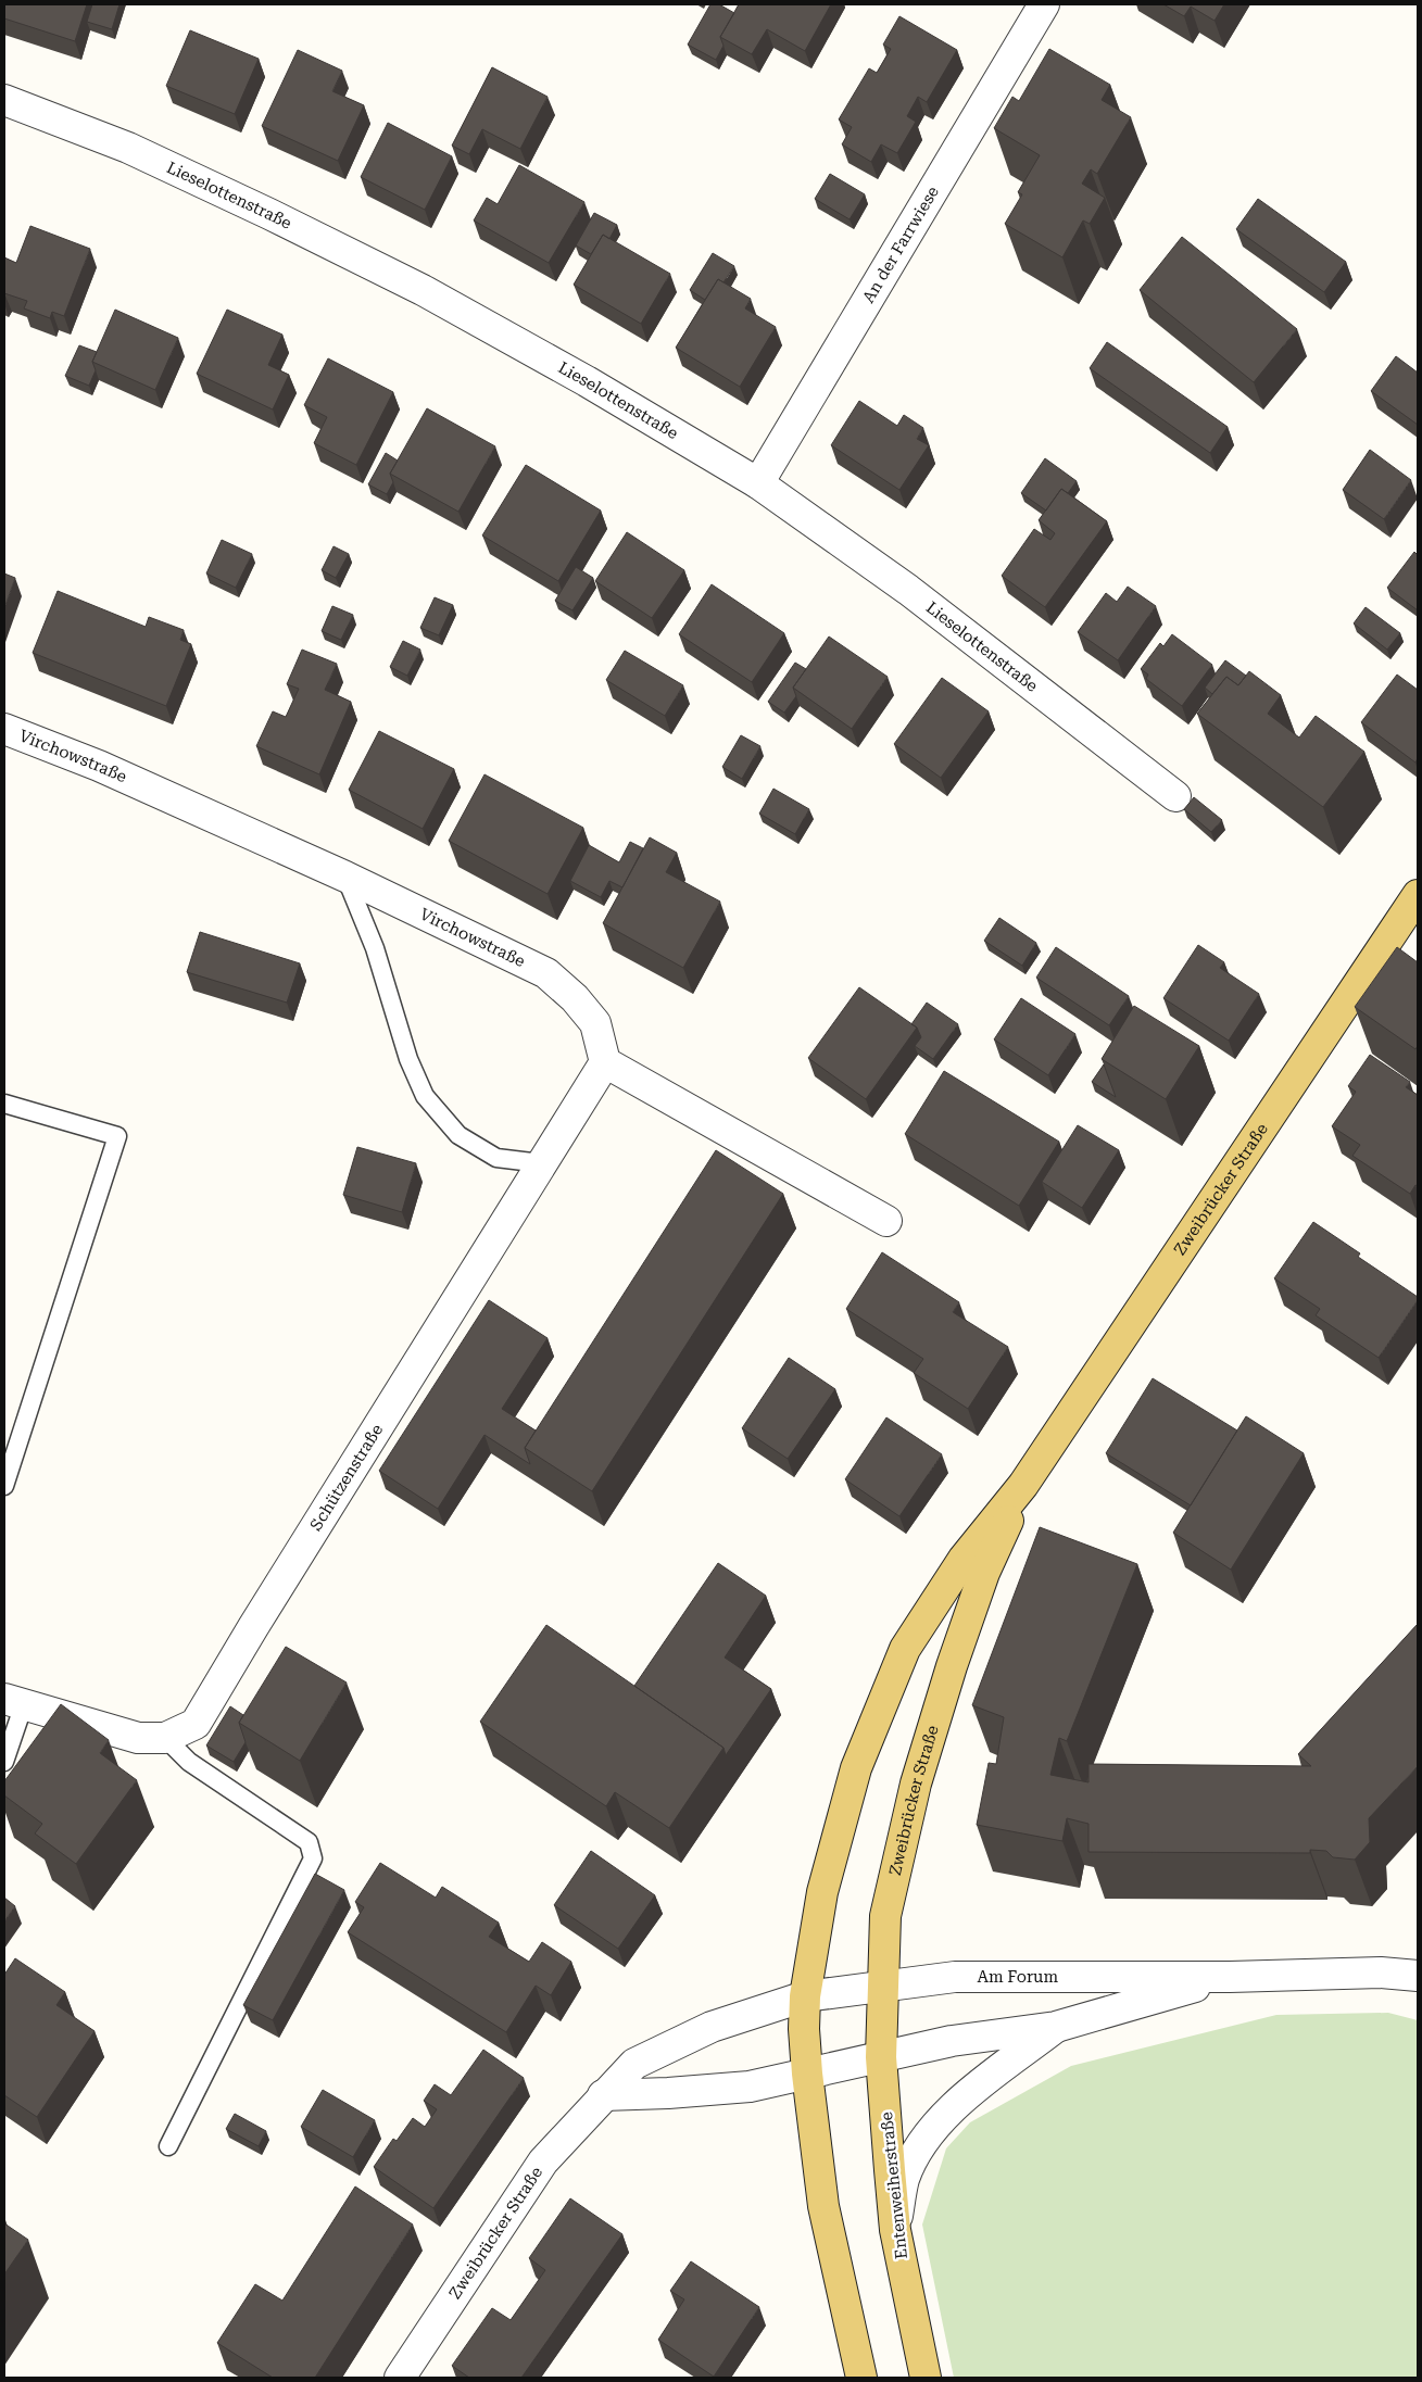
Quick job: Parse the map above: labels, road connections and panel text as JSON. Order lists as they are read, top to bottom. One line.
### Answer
{"streets":{"main road":["Zweibrücker Straße","Entenweiherstraße"],"street":["Lieselottenstraße","An der Farrwiese","Virchowstraße","Schützenstraße","Am Forum"]},"crossings":[["Lieselottenstraße","An der Farrwiese"],["Virchowstraße","Schützenstraße"],["Zweibrücker Straße","Am Forum"],["Zweibrücker Straße","Entenweiherstraße"],["Am Forum","Entenweiherstraße"]]}
